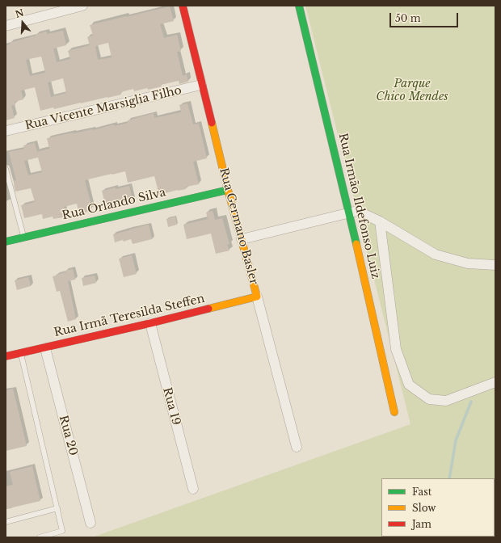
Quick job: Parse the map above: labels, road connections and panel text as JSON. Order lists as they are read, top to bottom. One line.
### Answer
{"streets":{"street":["Rua Vicente Marsiglia Filho","Rua Orlando Silva","Rua Irmão Ildefonso Luiz","Rua Germano Basler","Rua Irmã Teresilda Steffen","Rua 19","Rua 20"]},"crossings":[["Rua Vicente Marsiglia Filho","Rua Germano Basler"],["Rua Orlando Silva","Rua Germano Basler"],["Rua Germano Basler","Rua Irmã Teresilda Steffen"],["Rua Irmã Teresilda Steffen","Rua 19"],["Rua Irmã Teresilda Steffen","Rua 20"]],"parks":["Parque Chico Mendes"],"legend":["Fast","Slow","Jam"],"scale_bar":"50 m","north":"top"}
